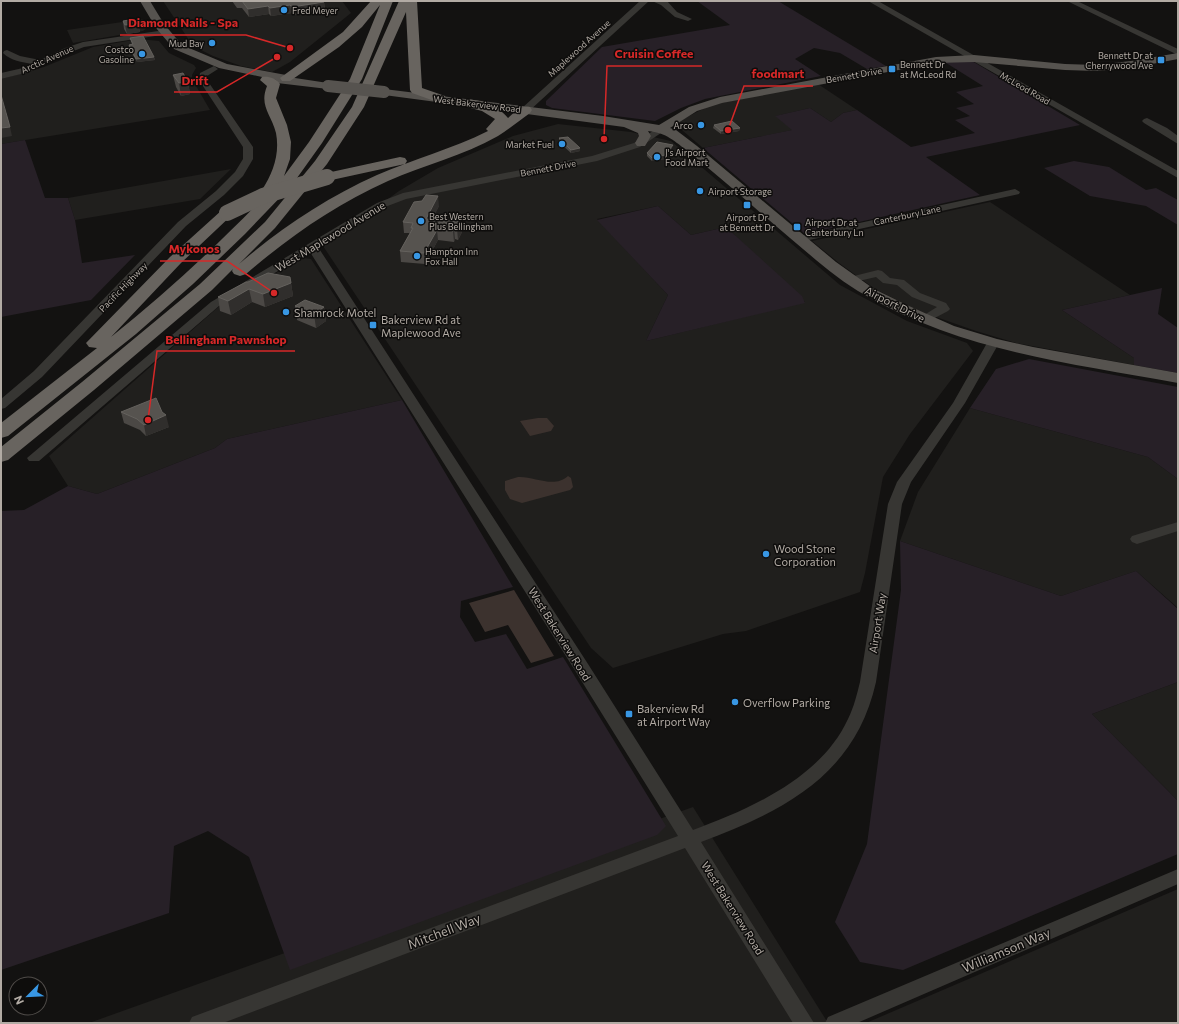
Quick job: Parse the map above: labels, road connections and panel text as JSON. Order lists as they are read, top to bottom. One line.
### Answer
{"streets":{"main road":["Bennett Drive","West Bakerview Road","Airport Drive"],"street":["Maplewood Avenue","Arctic Avenue","McLeod Road","Canterbury Lane","West Maplewood Avenue","Pacific Highway","Airport Way","Mitchell Way","Williamson Way"]},"crossings":[["Maplewood Avenue","West Bakerview Road"],["Bennett Drive","McLeod Road"],["Bennett Drive","West Bakerview Road"],["Bennett Drive","West Maplewood Avenue"],["Bennett Drive","Airport Drive"],["West Bakerview Road","West Maplewood Avenue"],["West Bakerview Road","Airport Drive"],["West Bakerview Road","Airport Way"],["West Bakerview Road","Mitchell Way"],["Canterbury Lane","Airport Drive"],["Airport Drive","Airport Way"],["Airport Way","Mitchell Way"]],"places":{"other":["Fred Meyer","Mud Bay","Diamond Nails - Spa","Costco Gasoline","Drift","Arco","foodmart","Cruisin Coffee","Market Fuel","J's Airport Food Mart","Airport Storage","Best Western Plus Bellingham","Hampton Inn Fox Hall","Mykonos","Shamrock Motel","Bellingham Pawnshop","Wood Stone Corporation","Overflow Parking"],"transit":["Bennett Dr at Cherrywood Ave","Bennett Dr at McLeod Rd","Airport Dr at Bennett Dr","Airport Dr at Canterbury Ln","Bakerview Rd at Maplewood Ave","Bakerview Rd at Airport Way"]},"north":"bottom left"}
